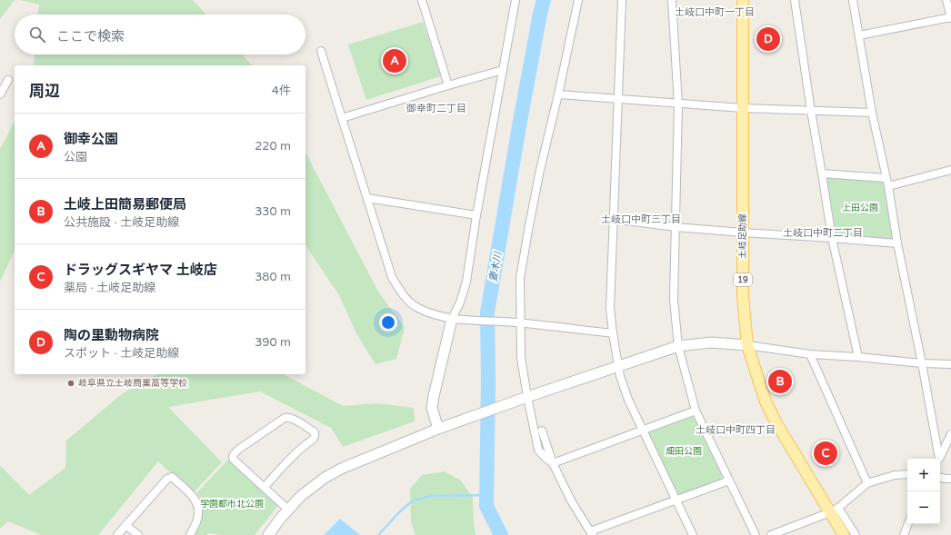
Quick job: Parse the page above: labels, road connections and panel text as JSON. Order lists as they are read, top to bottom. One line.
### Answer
{"streets":{"main road":["土岐足助線","19"]},"districts":["土岐口中町一丁目","御幸町二丁目","土岐口中町三丁目","土岐口中町二丁目","土岐口中町四丁目"],"water":["妻木川"],"parks":["上田公園","畑田公園","学園都市北公園"],"places":["岐阜県立土岐商業高等学校"],"page":{"search":"ここで検索","pins":["D","A","B","C"],"heading":["周辺","4件"],"list":[{"mark":"A","name":"御幸公園","note":"公園","value":"220 m"},{"mark":"B","name":"土岐上田簡易郵便局","note":"公共施設 · 土岐足助線","value":"330 m"},{"mark":"C","name":"ドラッグスギヤマ 土岐店","note":"薬局 · 土岐足助線","value":"380 m"},{"mark":"D","name":"陶の里動物病院","note":"スポット · 土岐足助線","value":"390 m"}],"map_buttons":["+","−"]}}
